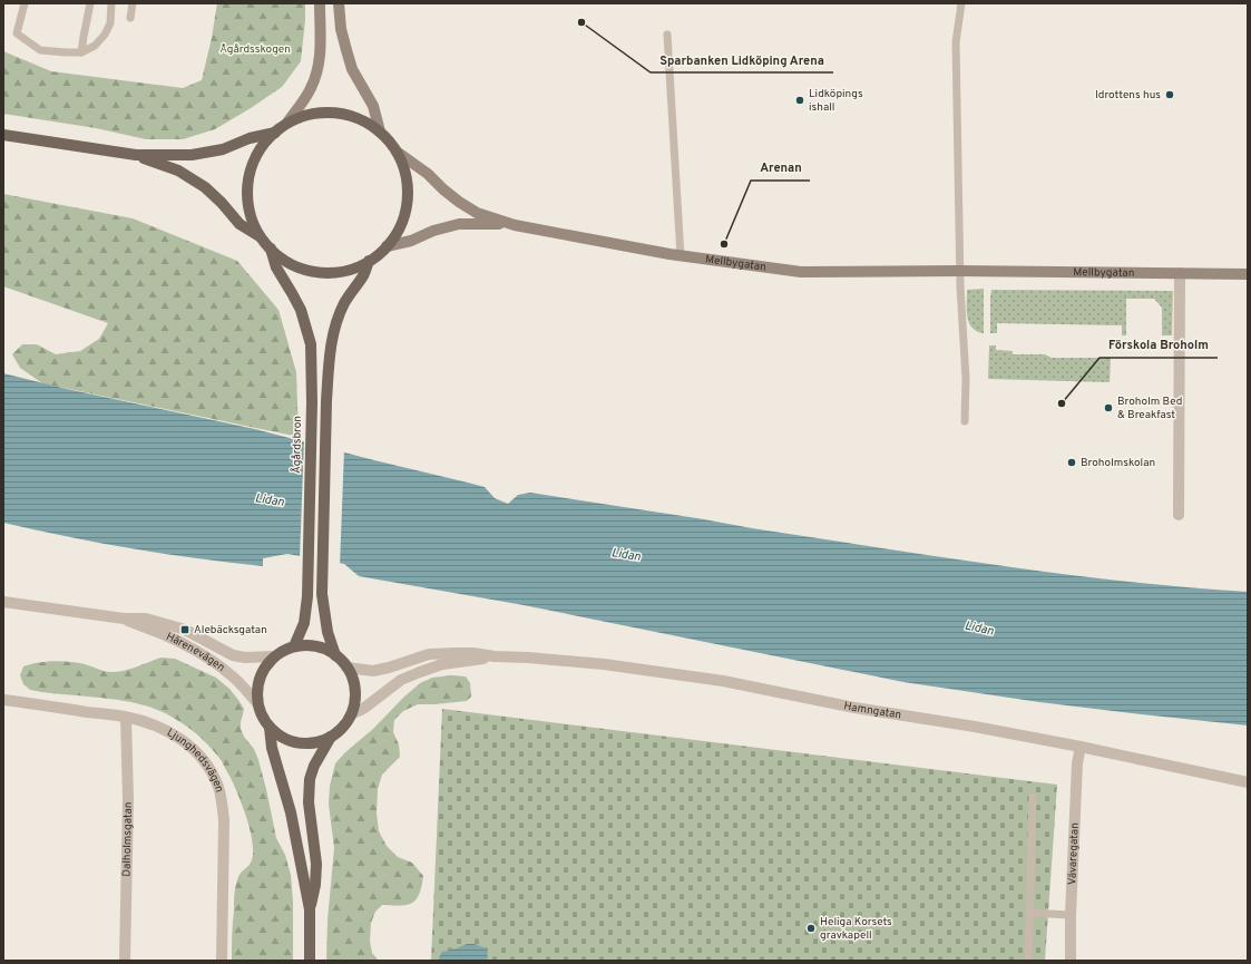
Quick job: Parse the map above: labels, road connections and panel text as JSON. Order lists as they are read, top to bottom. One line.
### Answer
{"streets":{"main road":["Mellbygatan","Ågårdsbron"],"street":["Härenevägen","Hamngatan","Ljunghedsvägen","Dalholmsgatan","Vävaregatan"]},"crossings":[["Ågårdsbron","Härenevägen"],["Hamngatan","Vävaregatan"],["Ljunghedsvägen","Dalholmsgatan"]],"water":["Lidan"],"parks":["Ågårdsskogen"],"places":{"other":["Sparbanken Lidköping Arena","Idrottens hus","Lidköpings ishall","Arenan","Förskola Broholm","Broholm Bed & Breakfast","Broholmskolan","Heliga Korsets gravkapell"],"transit":["Alebäcksgatan"]}}
